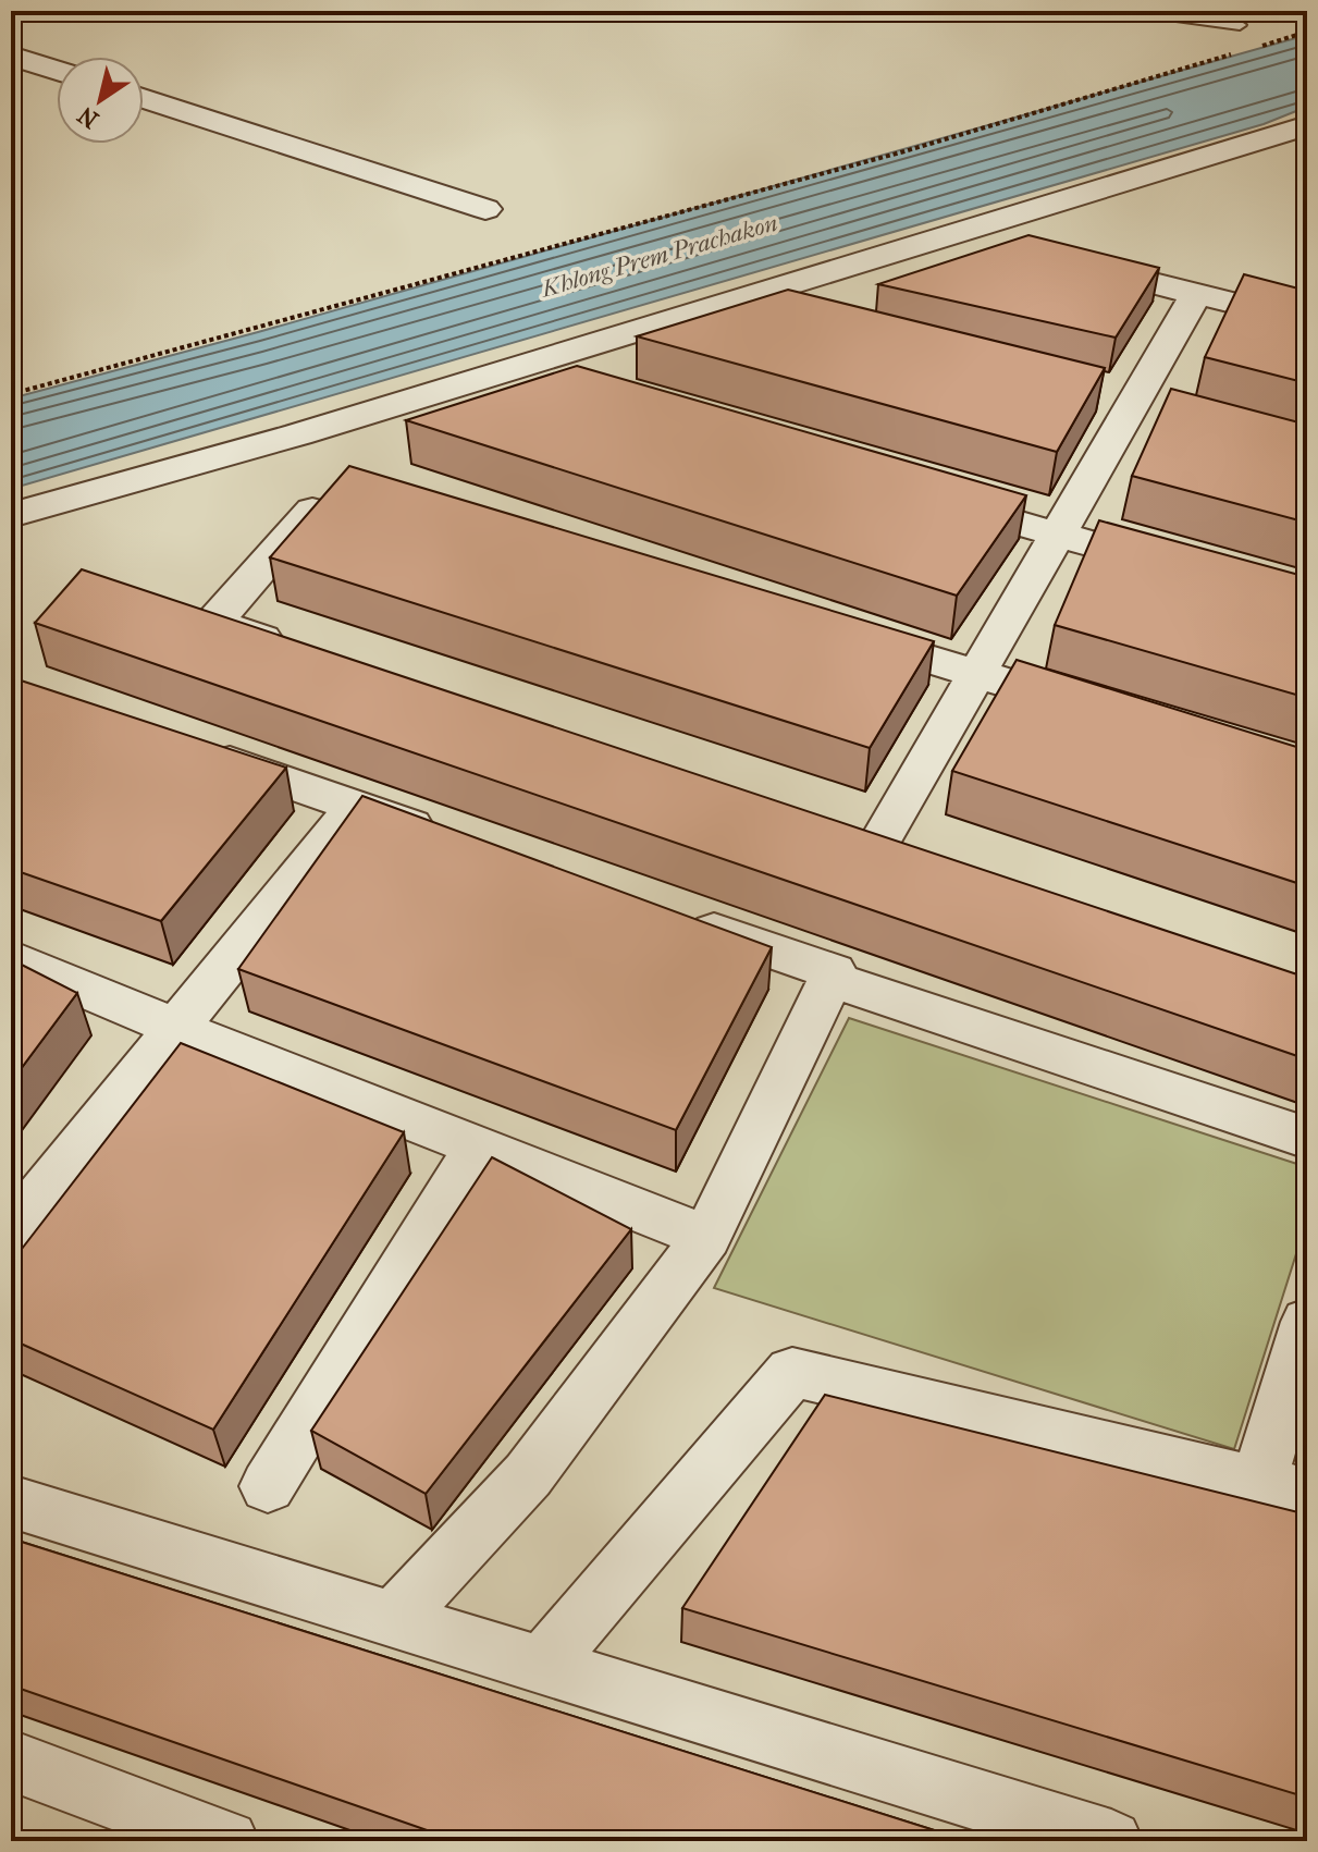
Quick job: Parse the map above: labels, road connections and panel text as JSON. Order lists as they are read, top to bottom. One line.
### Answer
{"water":["Khlong Prem Prachakon"],"north":"bottom left"}
